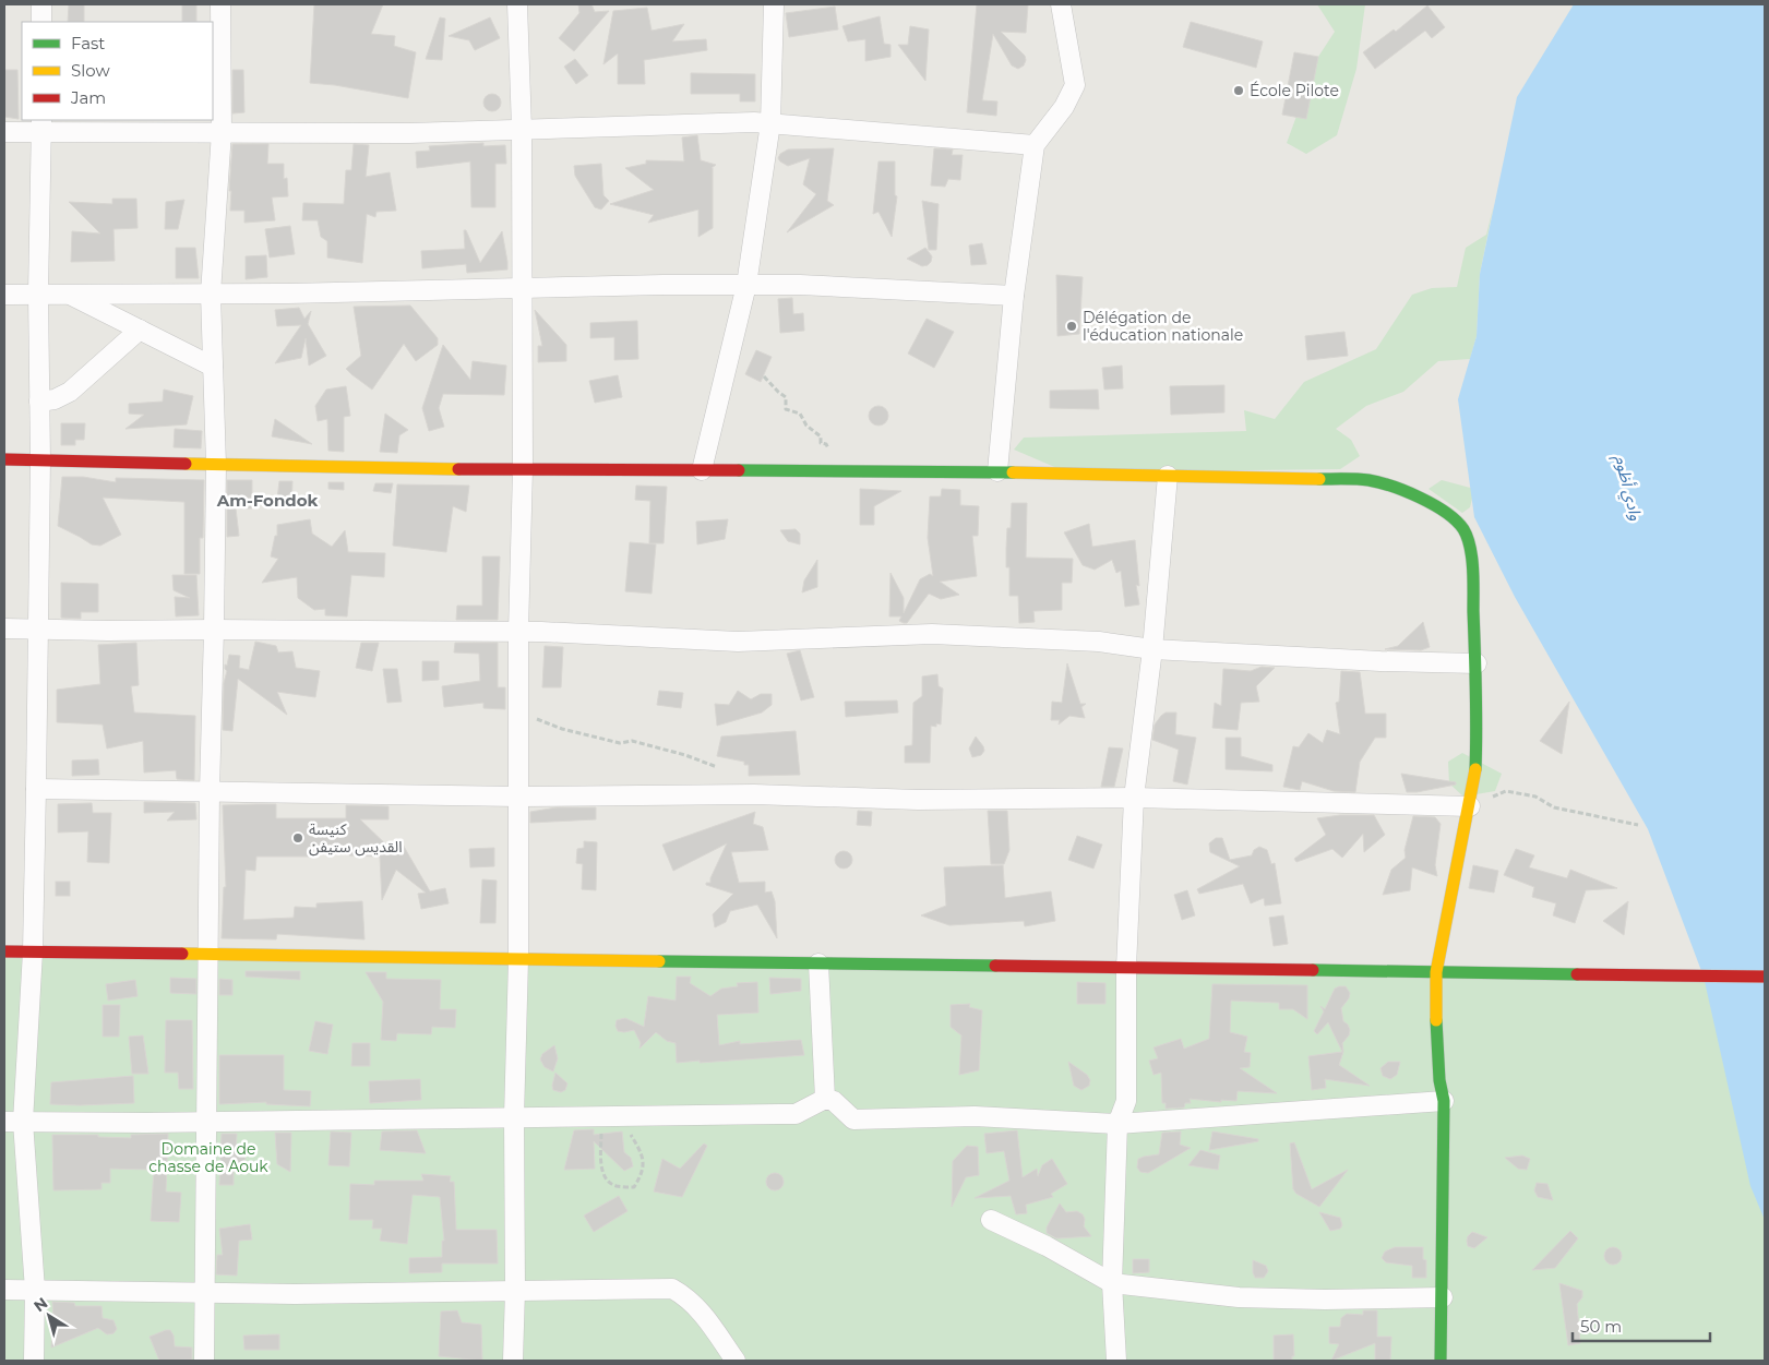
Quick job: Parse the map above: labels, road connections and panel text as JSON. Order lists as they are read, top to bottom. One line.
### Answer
{"districts":["Am-Fondok"],"water":["وادي أظوم"],"parks":["Domaine de chasse de Aouk"],"places":["École Pilote","Délégation de l'éducation nationale","كنيسة القديس ستيفن"],"legend":["Fast","Slow","Jam"],"scale_bar":"50 m","north":"top left"}
